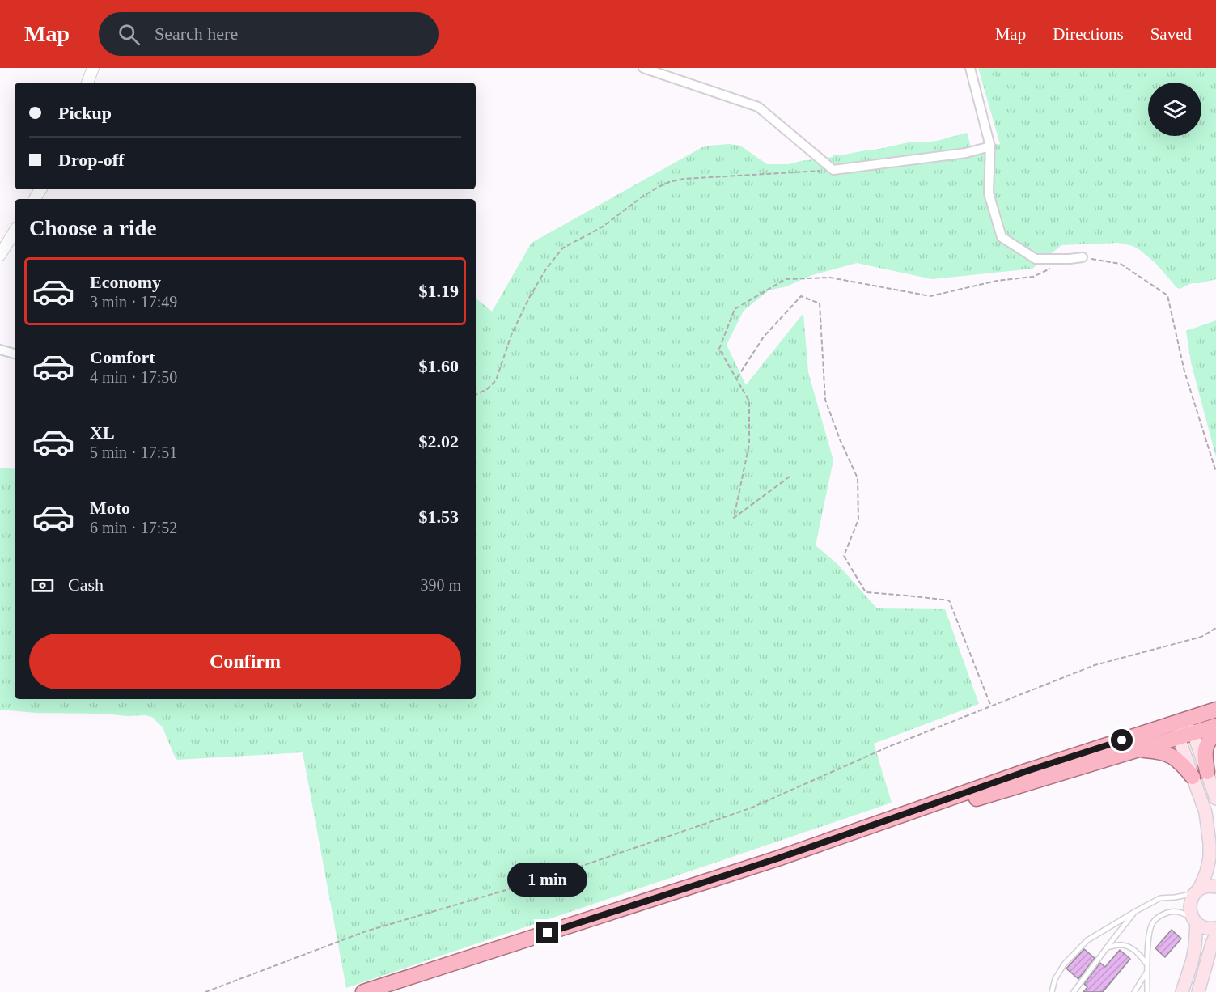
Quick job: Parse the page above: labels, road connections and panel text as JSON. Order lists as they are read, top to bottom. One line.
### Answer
{"page":{"header":"Map","search":"Search here","nav":["Map","Directions","Saved"],"banner":["Pickup","Drop-off"],"heading":"Choose a ride","list":[{"name":"Economy","note":"3 min · 17:49","value":"$1.19"},{"name":"Comfort","note":"4 min · 17:50","value":"$1.60"},{"name":"XL","note":"5 min · 17:51","value":"$2.02"},{"name":"Moto","note":"6 min · 17:52","value":"$1.53"}],"pay":["Cash","390 m"],"buttons":"Confirm","bubble":"1 min"}}
